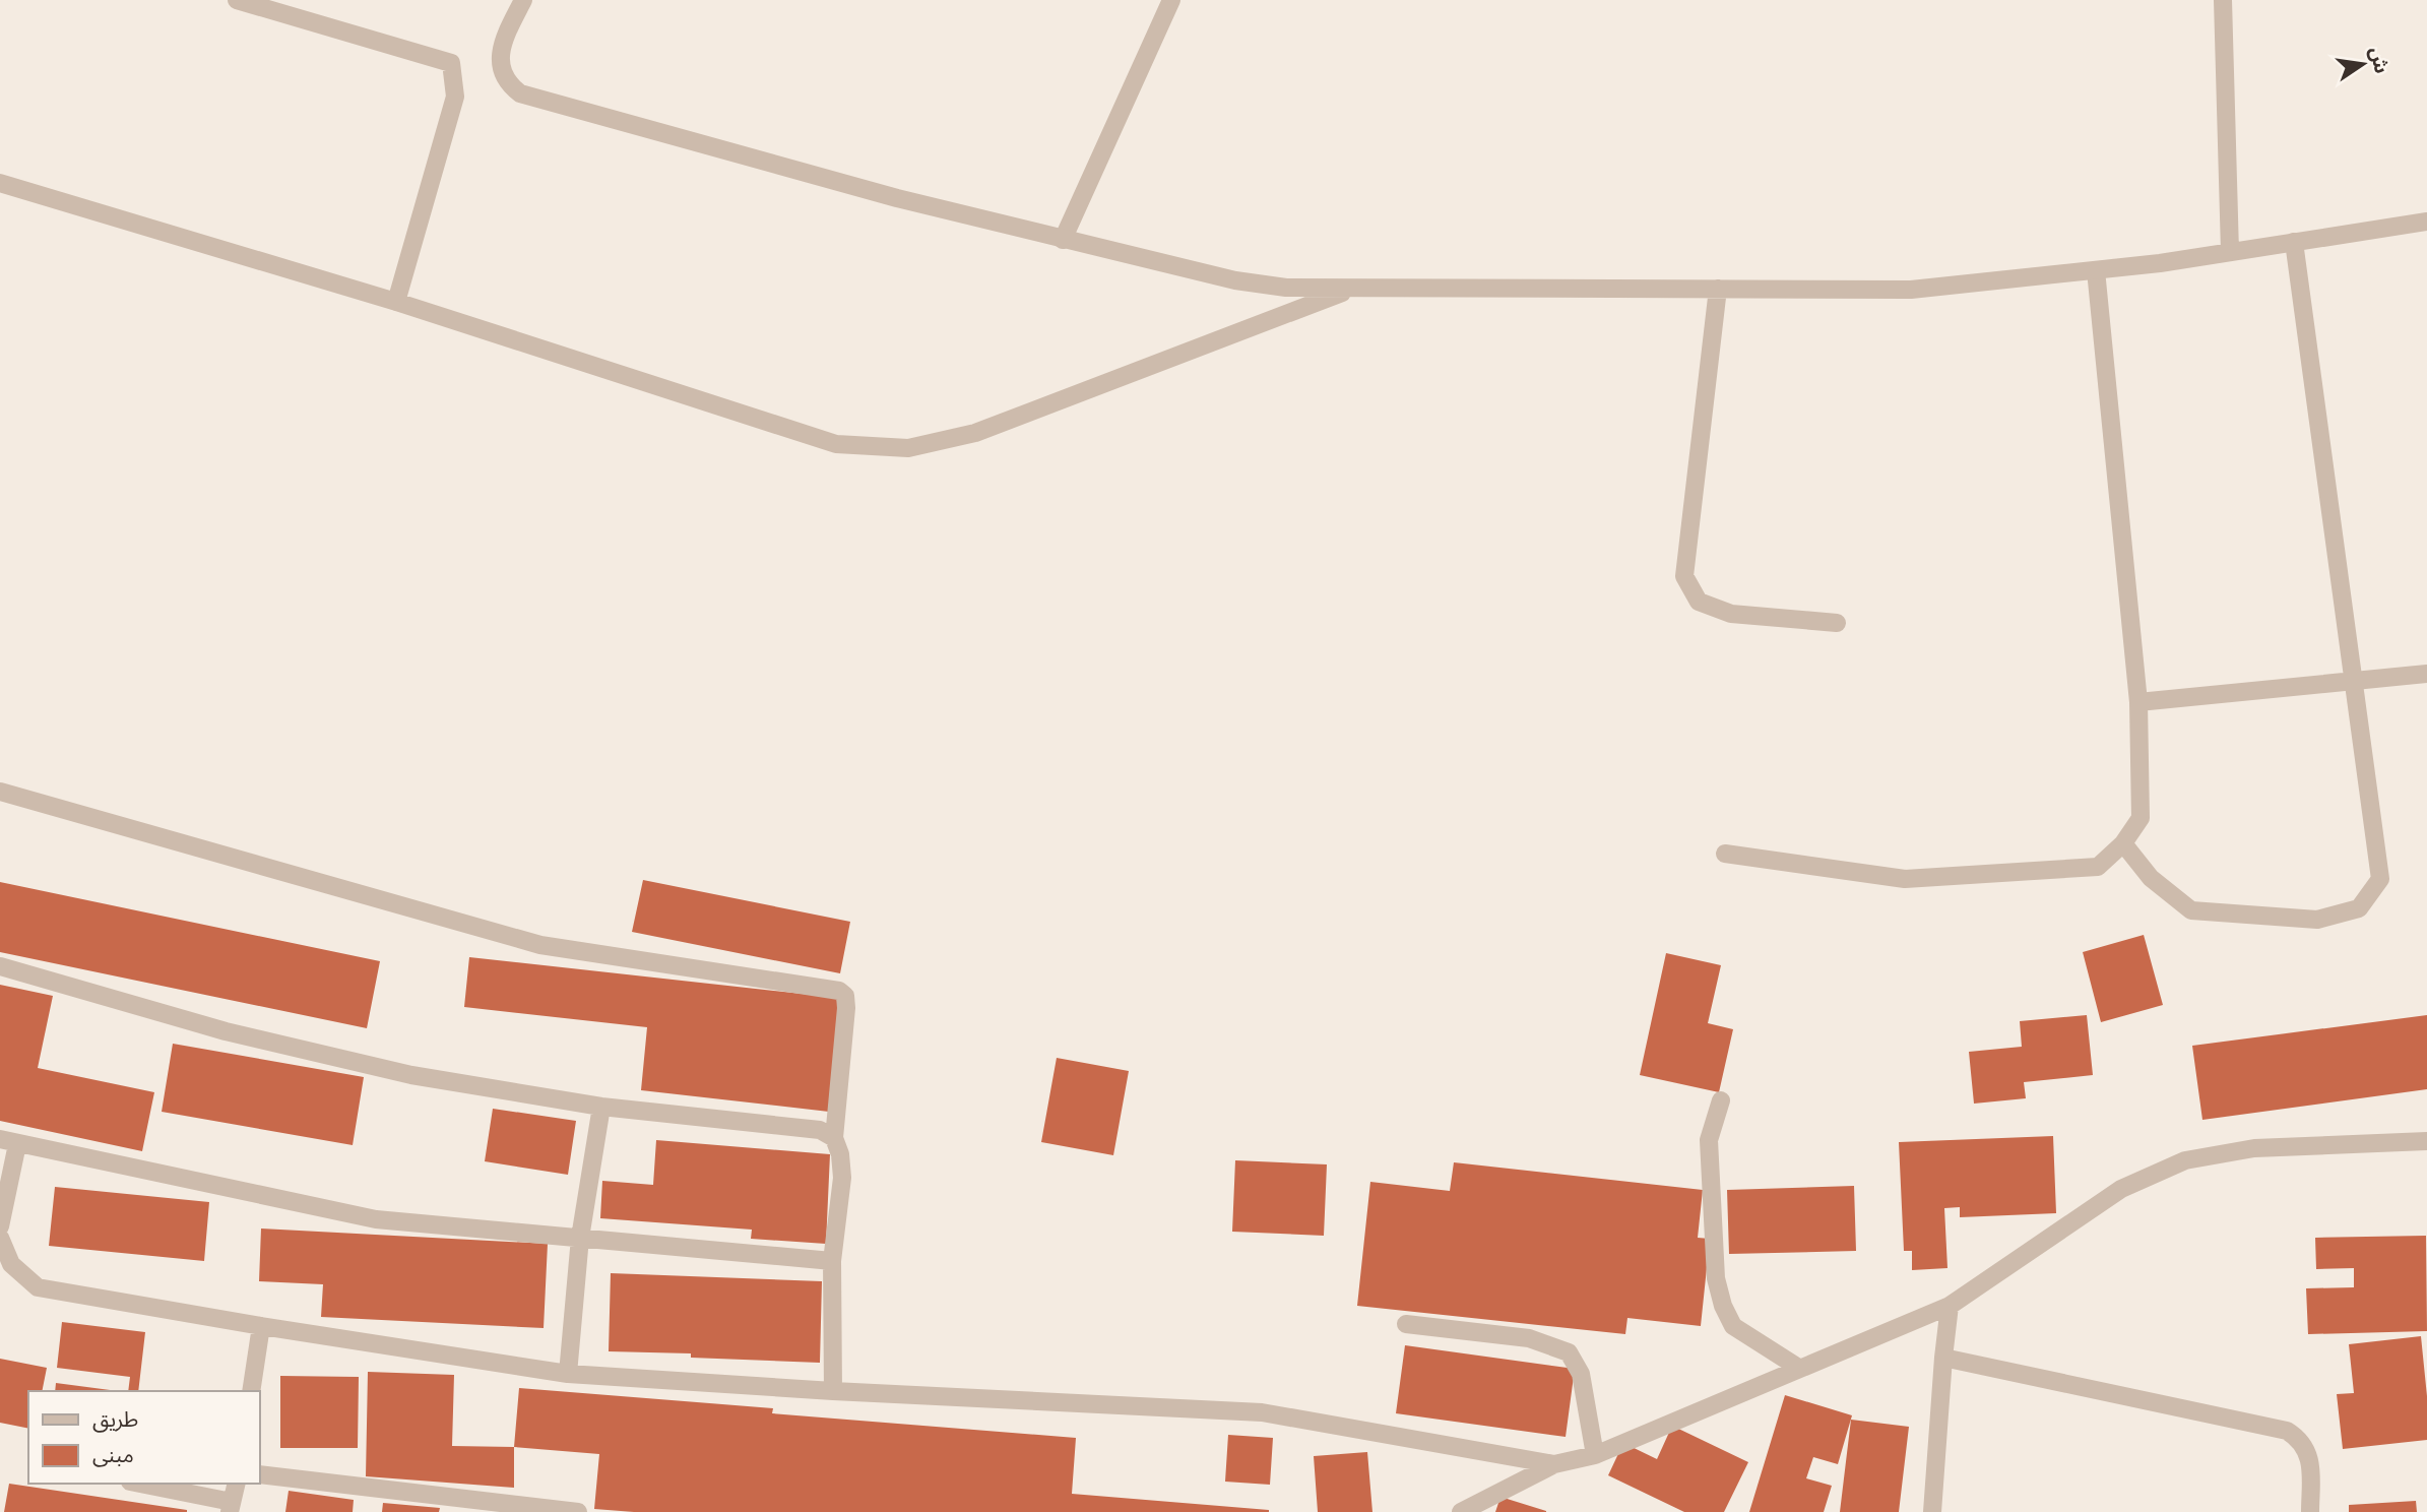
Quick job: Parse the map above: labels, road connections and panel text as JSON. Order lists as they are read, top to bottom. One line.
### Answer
{"legend":["طريق","مبنى"],"north":"right"}
